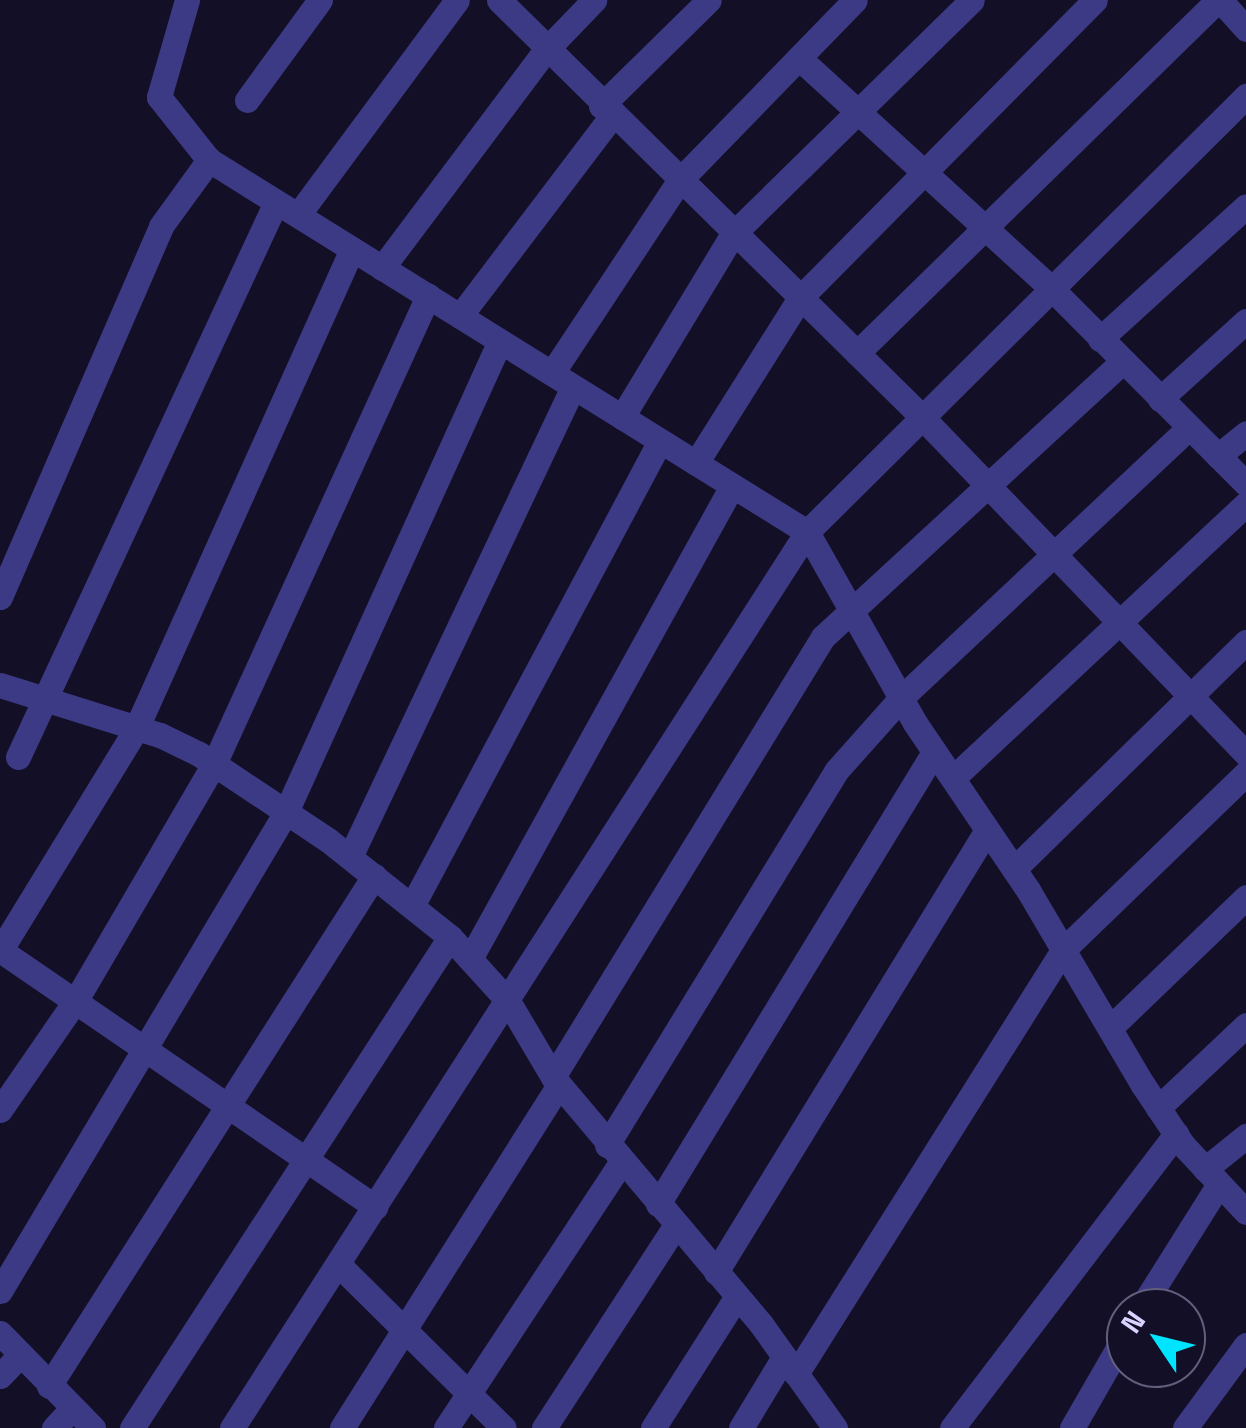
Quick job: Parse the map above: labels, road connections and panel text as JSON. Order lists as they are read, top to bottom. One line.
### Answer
{"north":"top left"}
